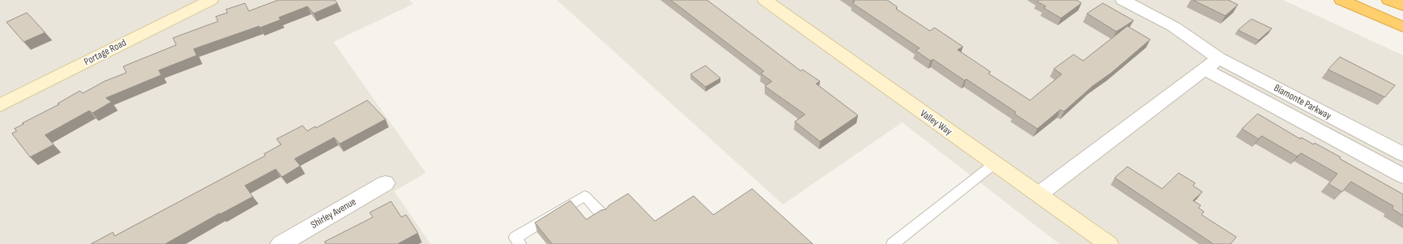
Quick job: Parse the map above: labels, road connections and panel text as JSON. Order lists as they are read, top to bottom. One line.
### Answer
{"streets":{"street":["Portage Road","Biamonte Parkway","Valley Way","Shirley Avenue"]}}
